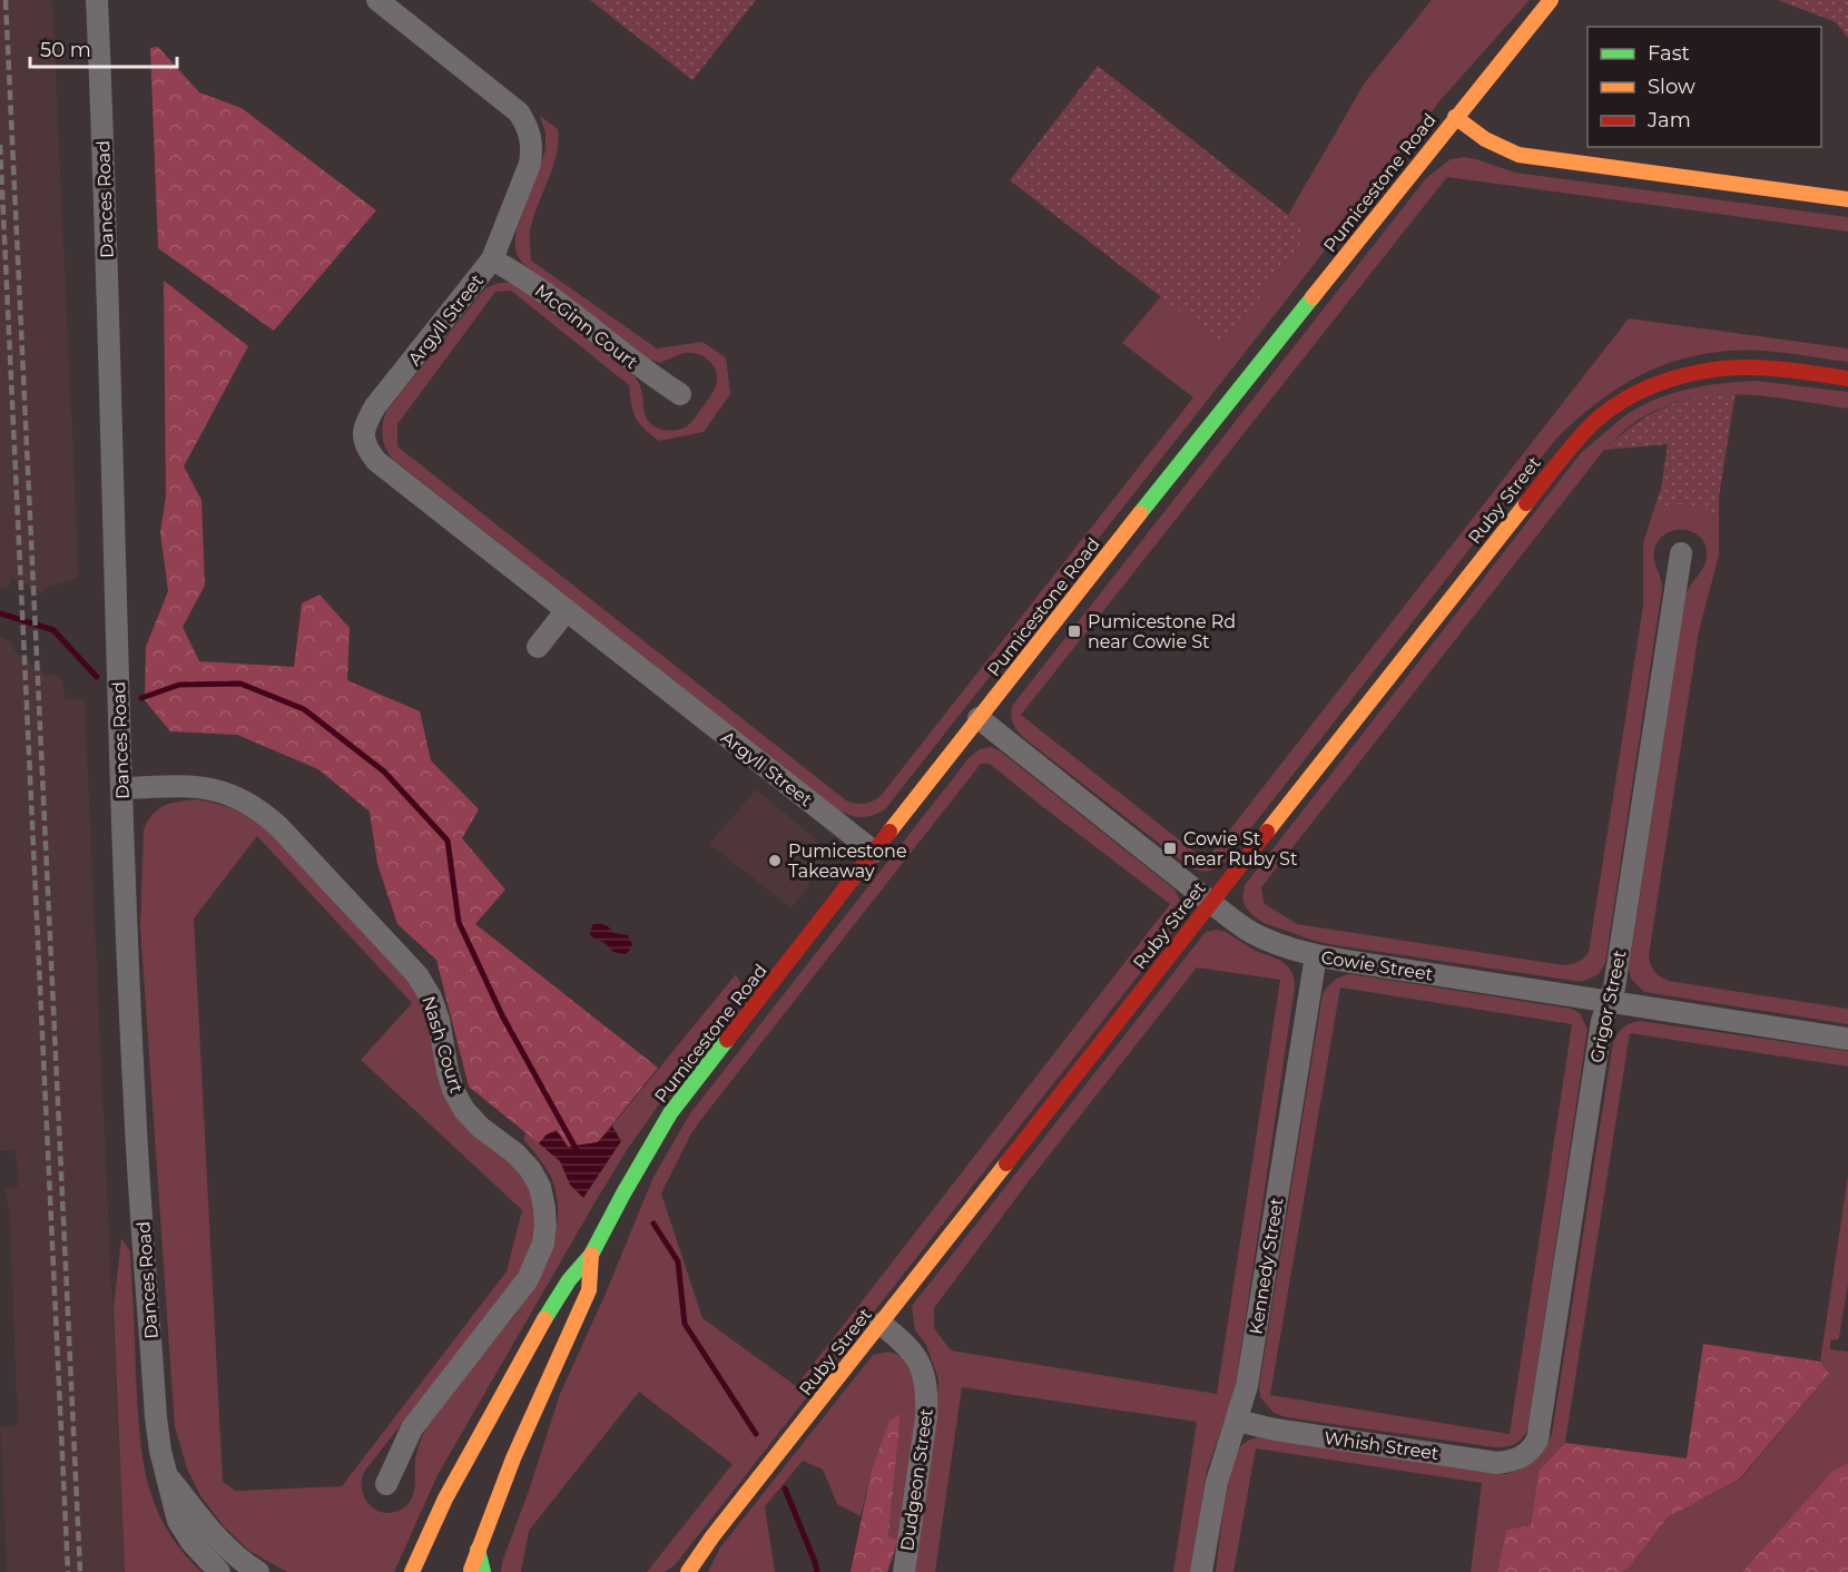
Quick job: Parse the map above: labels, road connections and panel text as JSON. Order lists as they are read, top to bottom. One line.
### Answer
{"streets":{"main road":["Pumicestone Road","Ruby Street"],"street":["Dances Road","Argyll Street","McGinn Court","Cowie Street","Grigor Street","Nash Court","Kennedy Street","Whish Street","Dudgeon Street"]},"crossings":[["Pumicestone Road","Argyll Street"],["Pumicestone Road","Cowie Street"],["Dances Road","Nash Court"],["Argyll Street","McGinn Court"],["Ruby Street","Cowie Street"],["Ruby Street","Dudgeon Street"],["Cowie Street","Grigor Street"],["Cowie Street","Kennedy Street"],["Grigor Street","Whish Street"],["Kennedy Street","Whish Street"]],"places":{"transit":["Pumicestone Rd near Cowie St","Cowie St near Ruby St"],"other":["Pumicestone Takeaway"]},"legend":["Fast","Slow","Jam"],"scale_bar":"50 m"}
